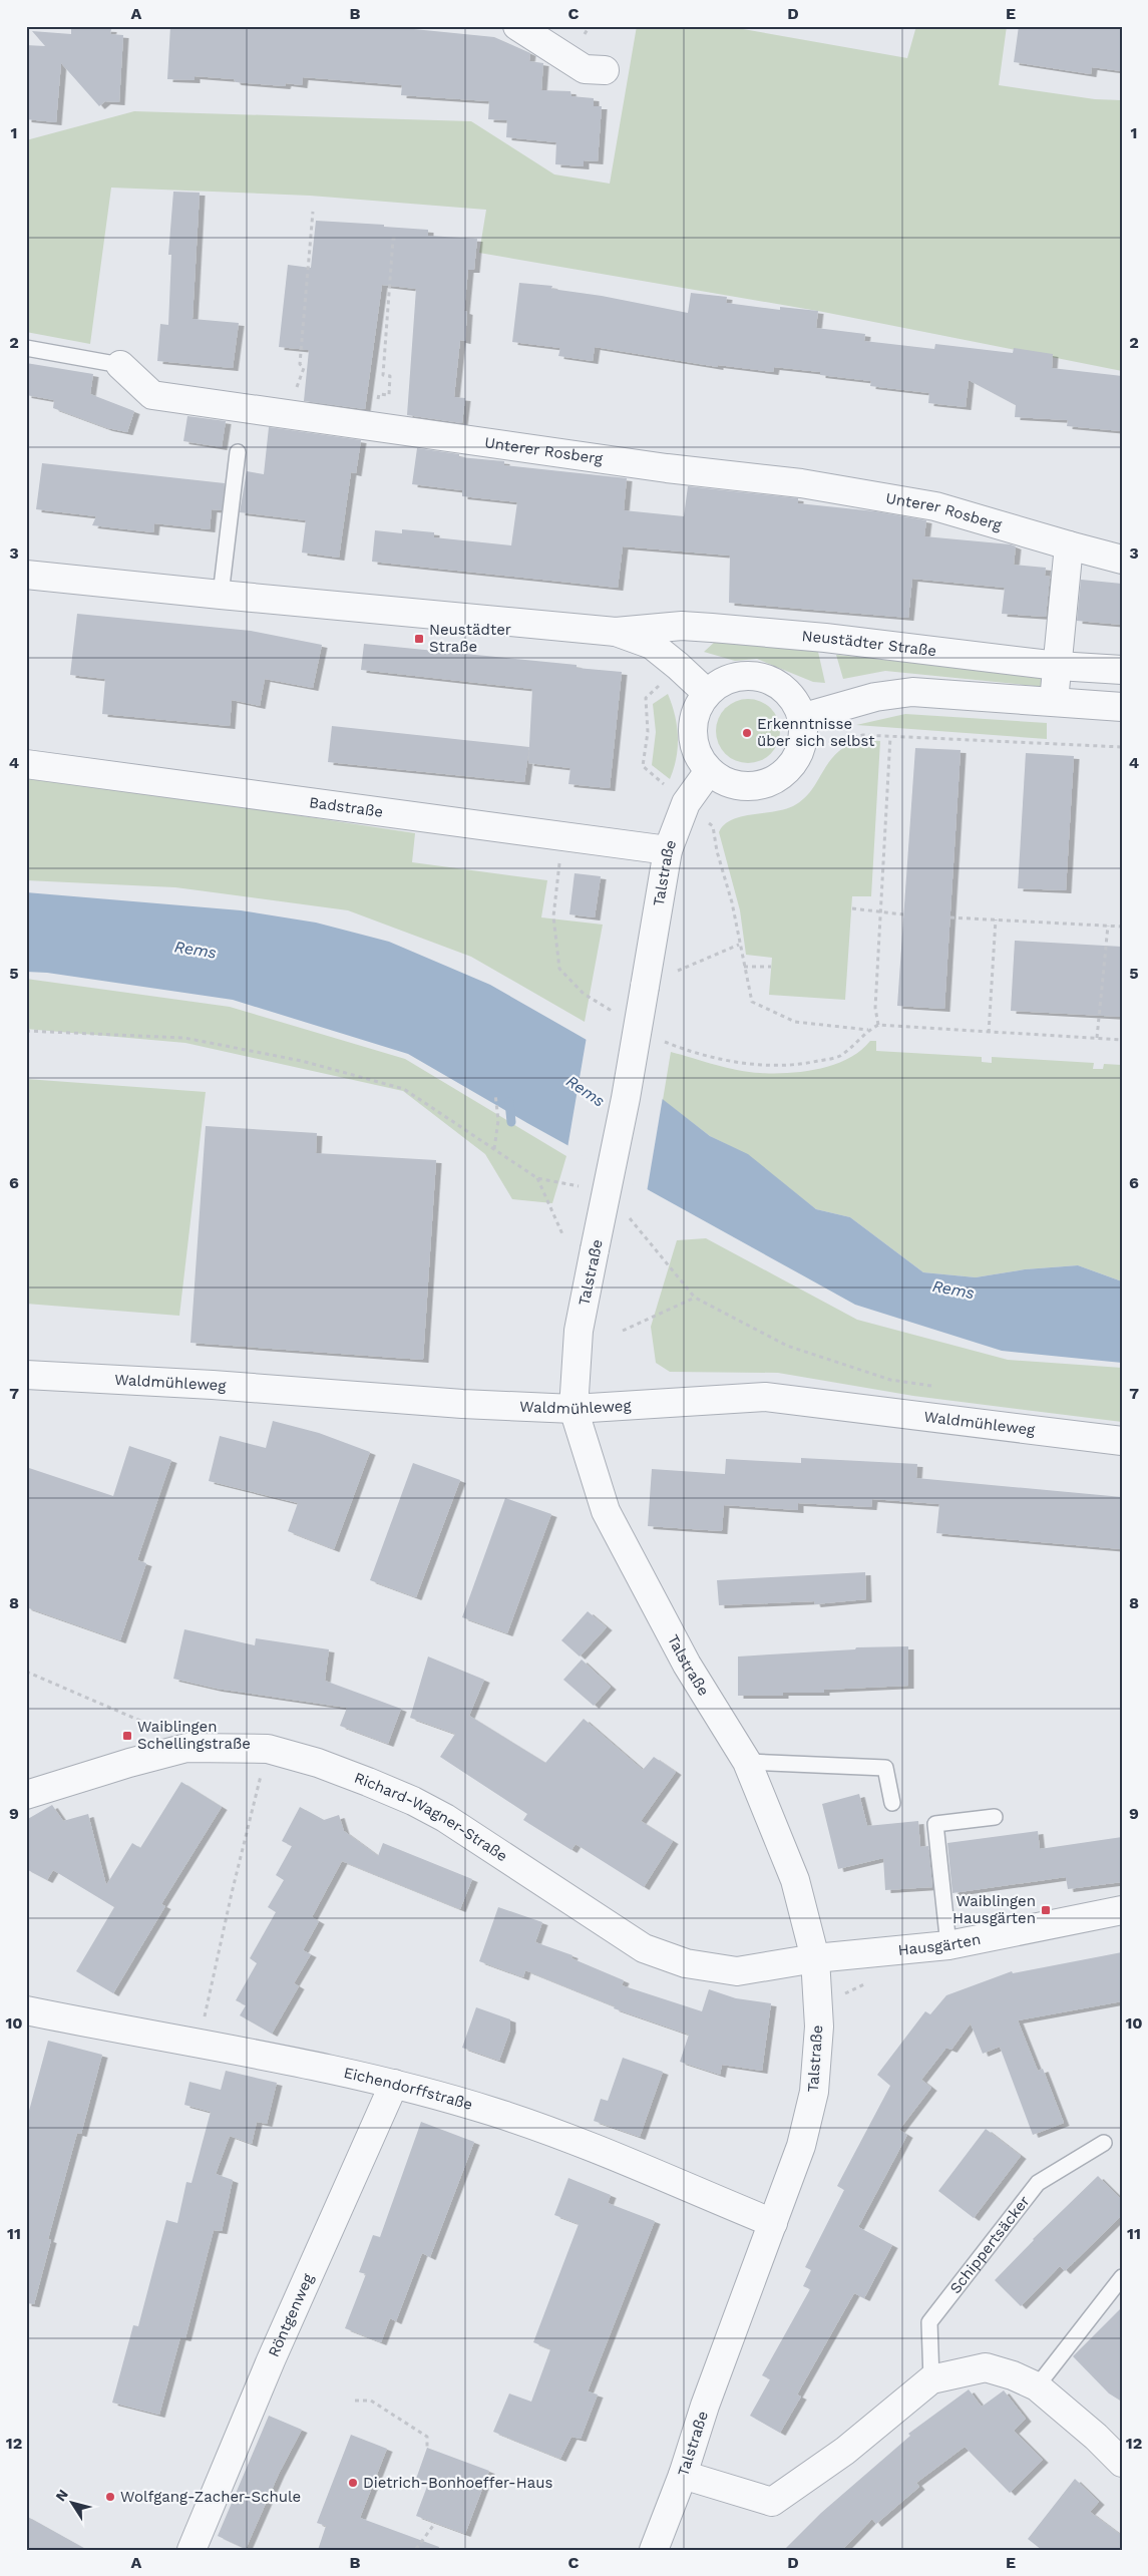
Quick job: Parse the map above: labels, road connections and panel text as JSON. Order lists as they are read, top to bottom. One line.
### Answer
{"streets":{"street":["Unterer Rosberg","Neustädter Straße","Badstraße","Talstraße","Waldmühleweg","Richard-Wagner-Straße","Hausgärten","Eichendorffstraße","Röntgenweg"],"lane":["Schippertsäcker"]},"crossings":[["Neustädter Straße","Talstraße"],["Badstraße","Talstraße"],["Talstraße","Waldmühleweg"],["Talstraße","Richard-Wagner-Straße"],["Talstraße","Hausgärten"],["Talstraße","Eichendorffstraße"],["Richard-Wagner-Straße","Hausgärten"],["Eichendorffstraße","Röntgenweg"]],"water":["Rems"],"places":{"transit":["Neustädter Straße","Waiblingen Schellingstraße","Waiblingen Hausgärten"],"other":["Erkenntnisse über sich selbst","Dietrich-Bonhoeffer-Haus","Wolfgang-Zacher-Schule"]},"north":"top left","grid":{"columns":["A","B","C","D","E"],"rows":["1","2","3","4","5","6","7","8","9","10","11","12"]}}
